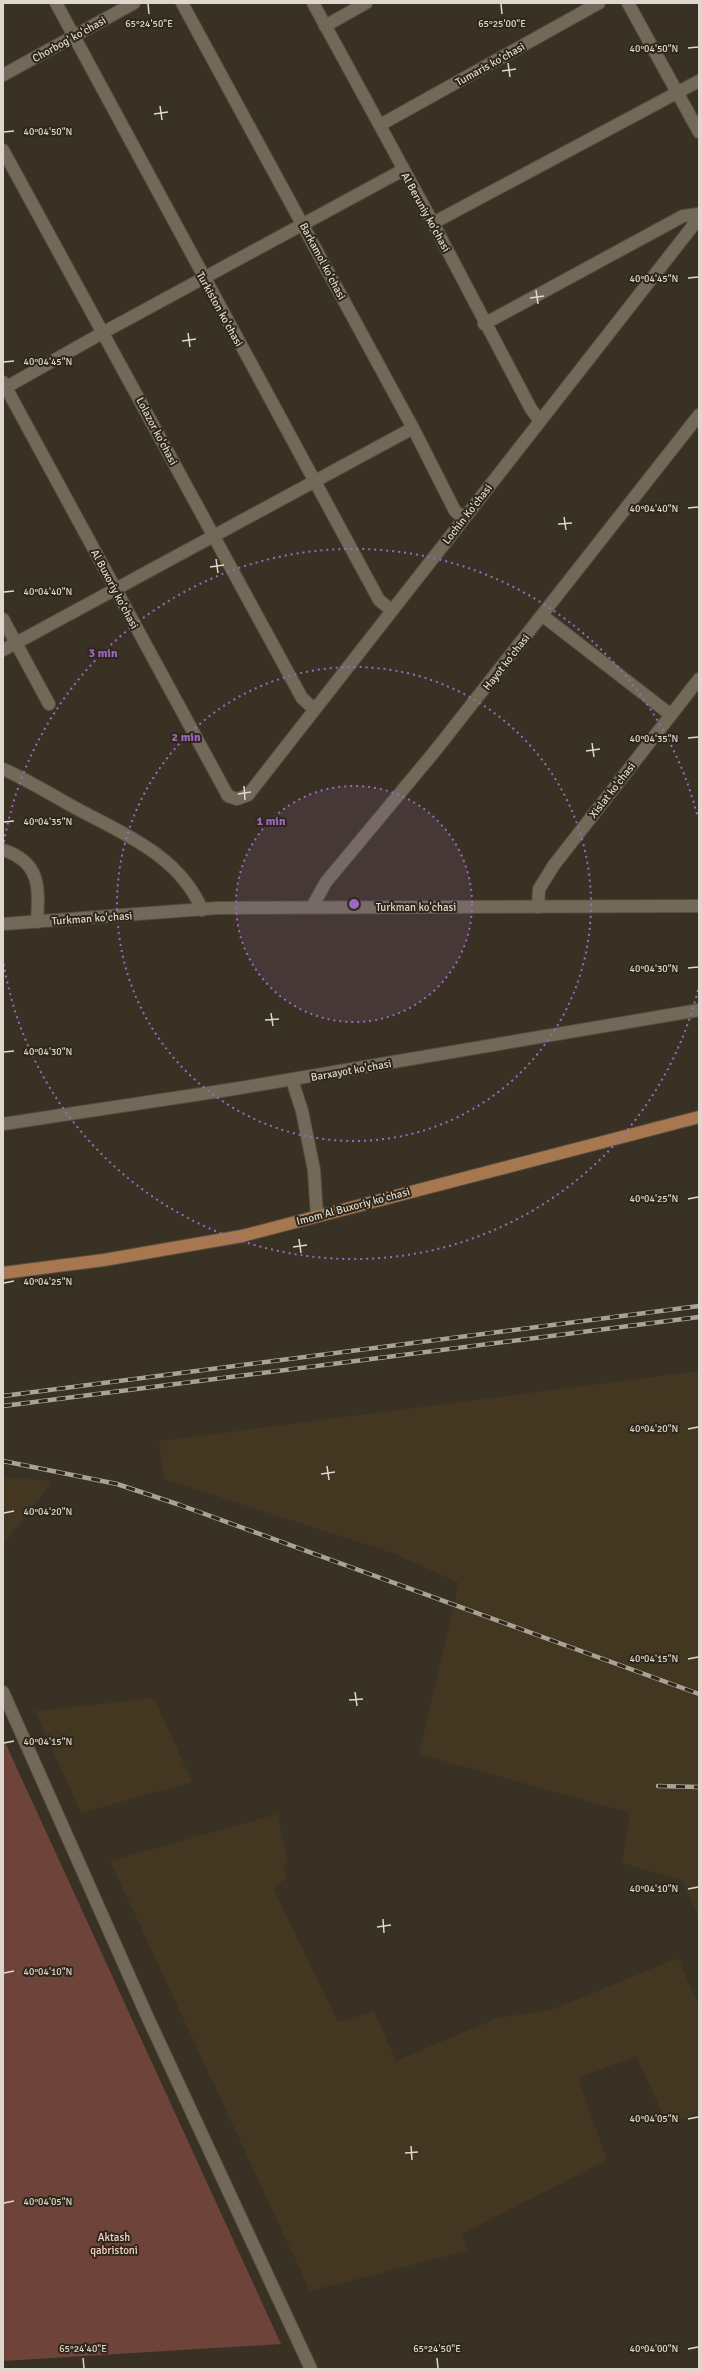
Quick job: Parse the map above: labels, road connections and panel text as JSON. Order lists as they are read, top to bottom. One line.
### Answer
{"streets":{"main road":["Imom Al Buxoriy ko'chasi"],"street":["Chorbog' ko'chasi","Tumaris ko'chasi","Al Beruniy ko'chasi","Barkamol ko'chasi","Turkiston ko'chasi","Lolazor ko'chasi","Lochin Ko'chasi","Al Buxoriy ko'chasi","Hayot ko'chasi","Xislat ko'chasi","Turkman ko'chasi","Barxayot ko'chasi"]},"crossings":[["Chorbog' ko'chasi","Turkiston ko'chasi"],["Tumaris ko'chasi","Al Beruniy ko'chasi"],["Al Beruniy ko'chasi","Lochin Ko'chasi"],["Barkamol ko'chasi","Lochin Ko'chasi"],["Turkiston ko'chasi","Lochin Ko'chasi"],["Lolazor ko'chasi","Lochin Ko'chasi"],["Lochin Ko'chasi","Al Buxoriy ko'chasi"],["Hayot ko'chasi","Turkman ko'chasi"],["Xislat ko'chasi","Turkman ko'chasi"]],"parks":["Aktash qabristoni"],"coordinates":["65°24'50\"E","65°25'00\"E","40°04'50\"N","40°04'45\"N","40°04'40\"N","40°04'35\"N","40°04'30\"N","40°04'25\"N","40°04'20\"N","40°04'15\"N","40°04'10\"N","40°04'05\"N","65°24'40\"E","40°04'00\"N"],"rings":["3 min","2 min","1 min"]}
